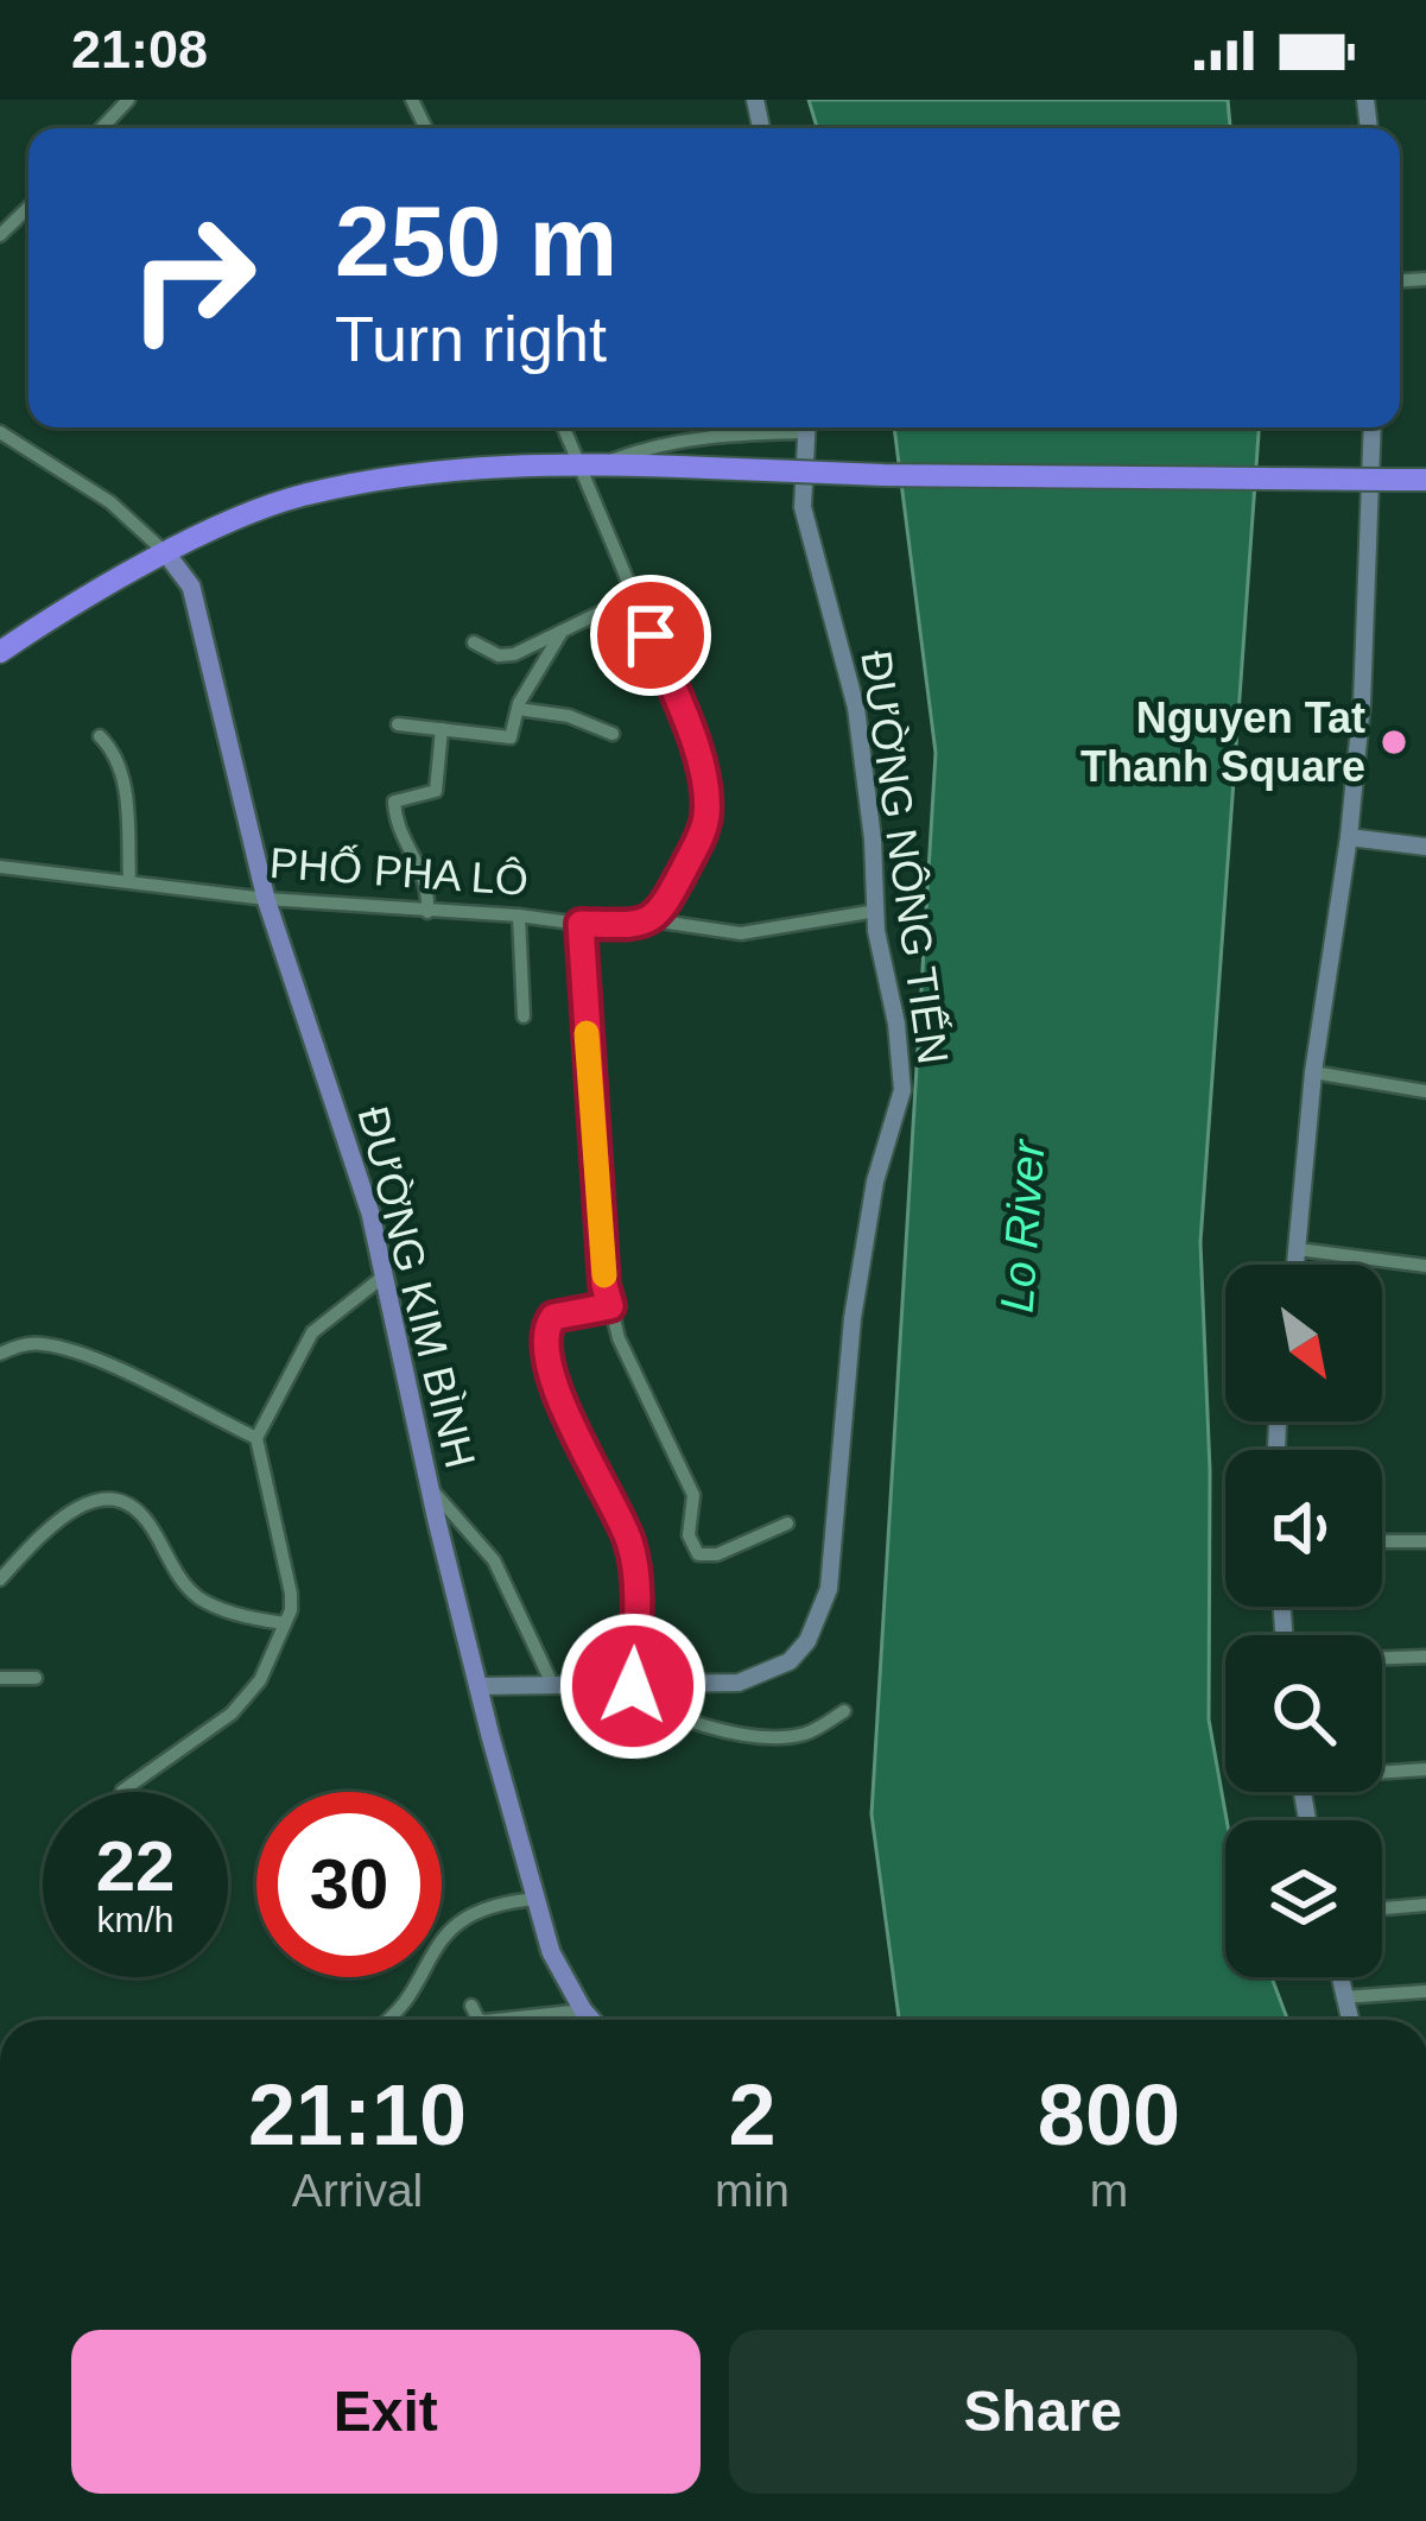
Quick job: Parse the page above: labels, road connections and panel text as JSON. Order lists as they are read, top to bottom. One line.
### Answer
{"streets":{"main road":["ĐƯỜNG KIM BÌNH"],"street":["ĐƯỜNG NÔNG TIẾN","PHỐ PHA LÔ"]},"crossings":[["ĐƯỜNG NÔNG TIẾN","PHỐ PHA LÔ"],["ĐƯỜNG NÔNG TIẾN","ĐƯỜNG KIM BÌNH"],["PHỐ PHA LÔ","ĐƯỜNG KIM BÌNH"]],"water":["Lo River"],"places":["Nguyen Tat Thanh Square"],"north":"bottom right","page":{"status":"21:08","turn":["250 m","Turn right"],"speed":"22 km/h","limit":"30","eta":["21:10","Arrival","2","min","800","m"],"buttons":["Exit","Share"]}}
